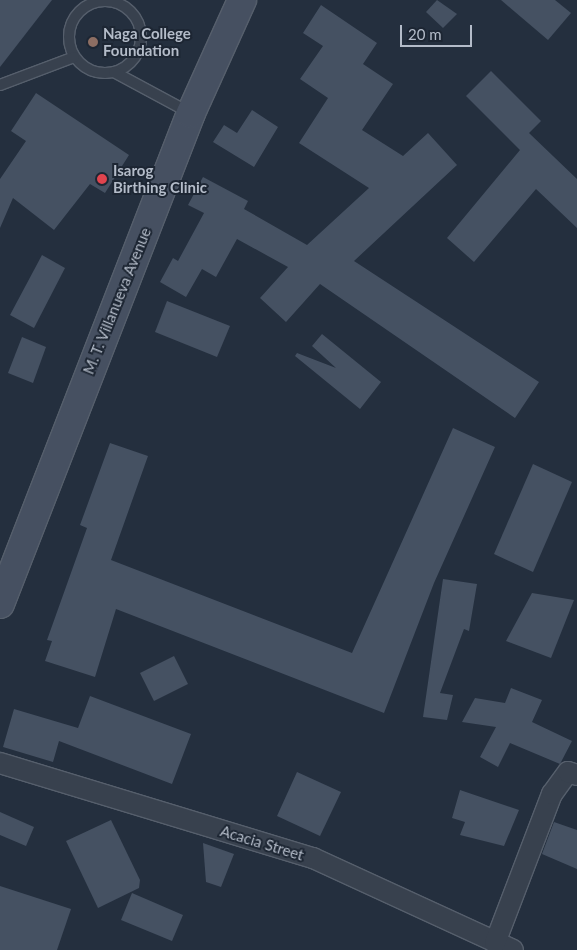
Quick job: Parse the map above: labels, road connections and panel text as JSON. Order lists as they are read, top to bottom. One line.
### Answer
{"streets":{"main road":["M. T. Villanueva Avenue"],"street":["Acacia Street"]},"places":["Naga College Foundation","Isarog Birthing Clinic"],"scale_bar":"20 m"}
